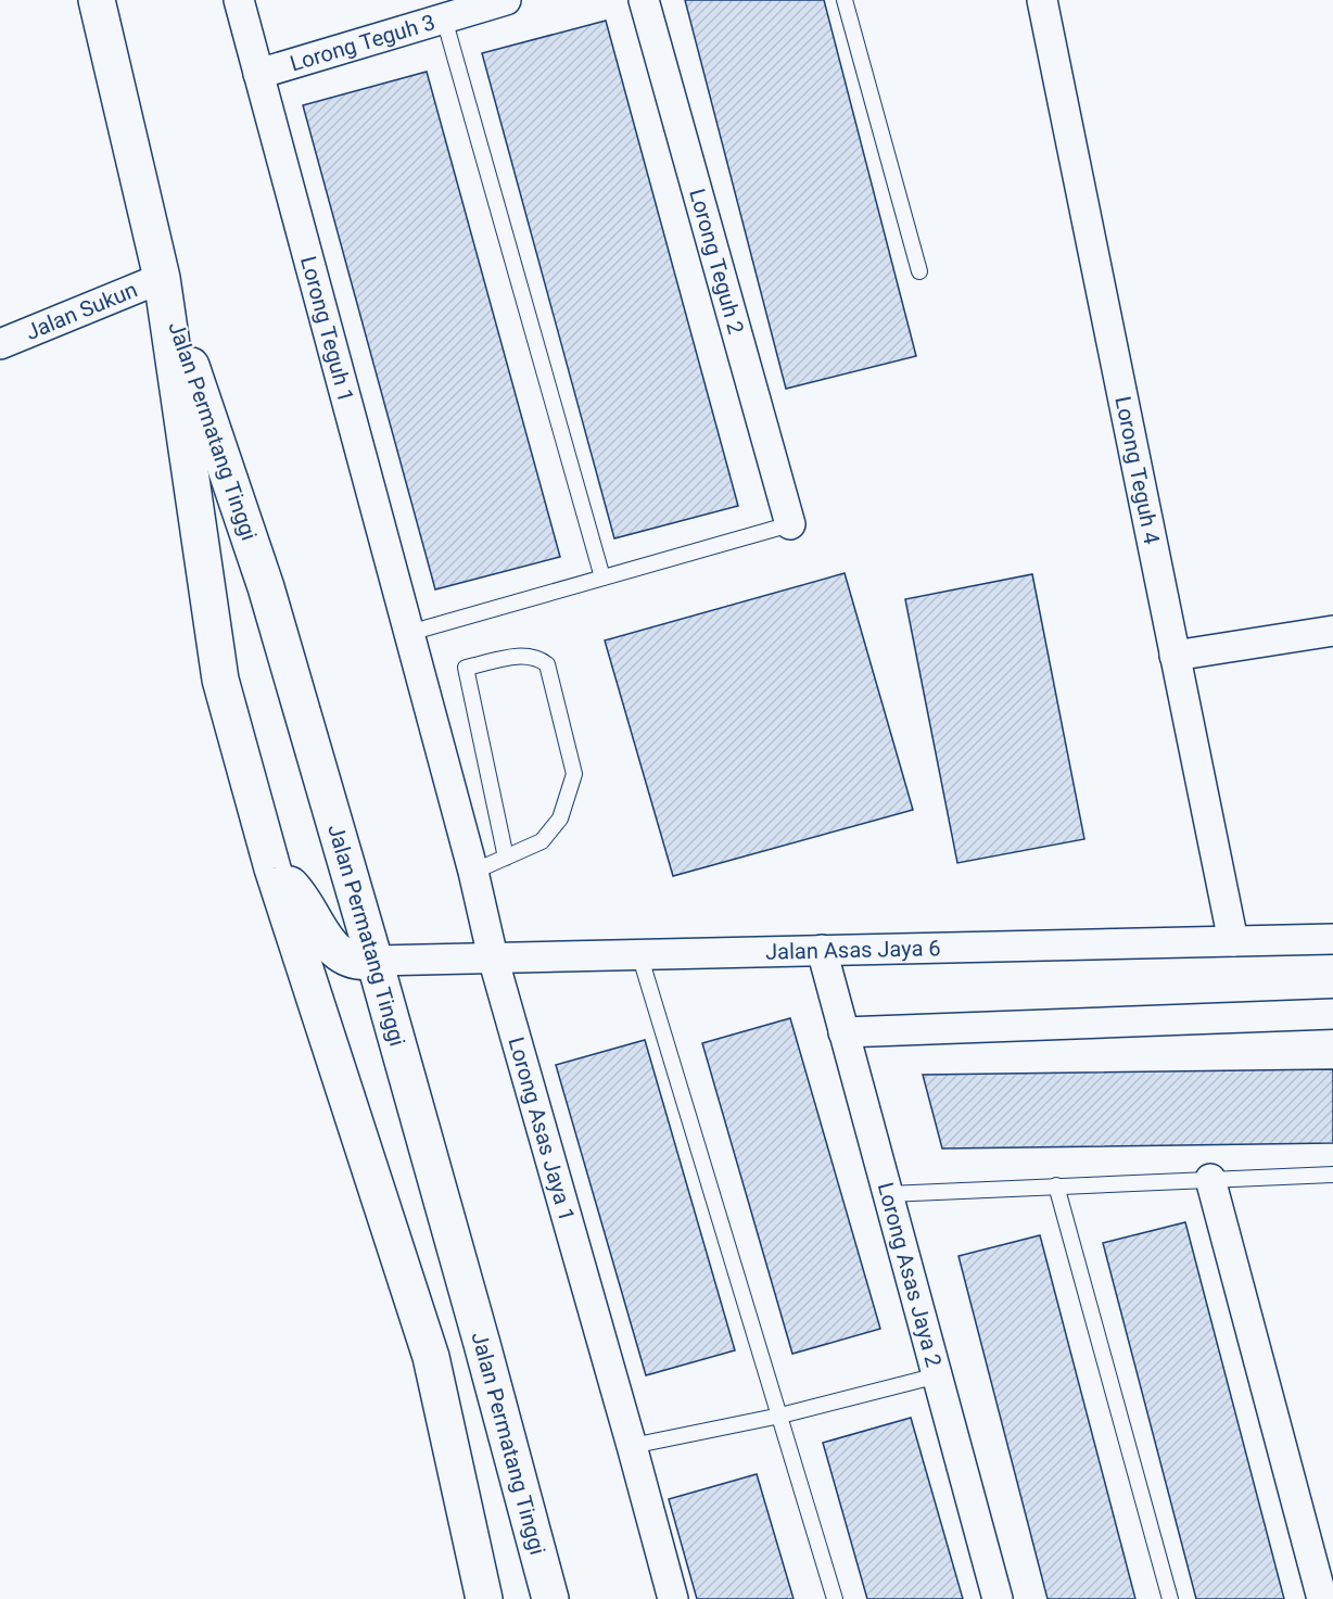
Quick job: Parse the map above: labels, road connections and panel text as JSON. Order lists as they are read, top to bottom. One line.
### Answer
{"streets":{"highway":["Jalan Permatang Tinggi"],"street":["Lorong Teguh 3","Lorong Teguh 2","Jalan Sukun","Lorong Teguh 1","Lorong Teguh 4","Jalan Asas Jaya 6","Lorong Asas Jaya 1","Lorong Asas Jaya 2"]},"crossings":[["Lorong Teguh 3","Lorong Teguh 1"],["Jalan Sukun","Jalan Permatang Tinggi"],["Lorong Teguh 1","Lorong Asas Jaya 1"],["Jalan Permatang Tinggi","Jalan Asas Jaya 6"],["Lorong Teguh 4","Jalan Asas Jaya 6"],["Jalan Asas Jaya 6","Lorong Asas Jaya 1"],["Jalan Asas Jaya 6","Lorong Asas Jaya 2"]]}
